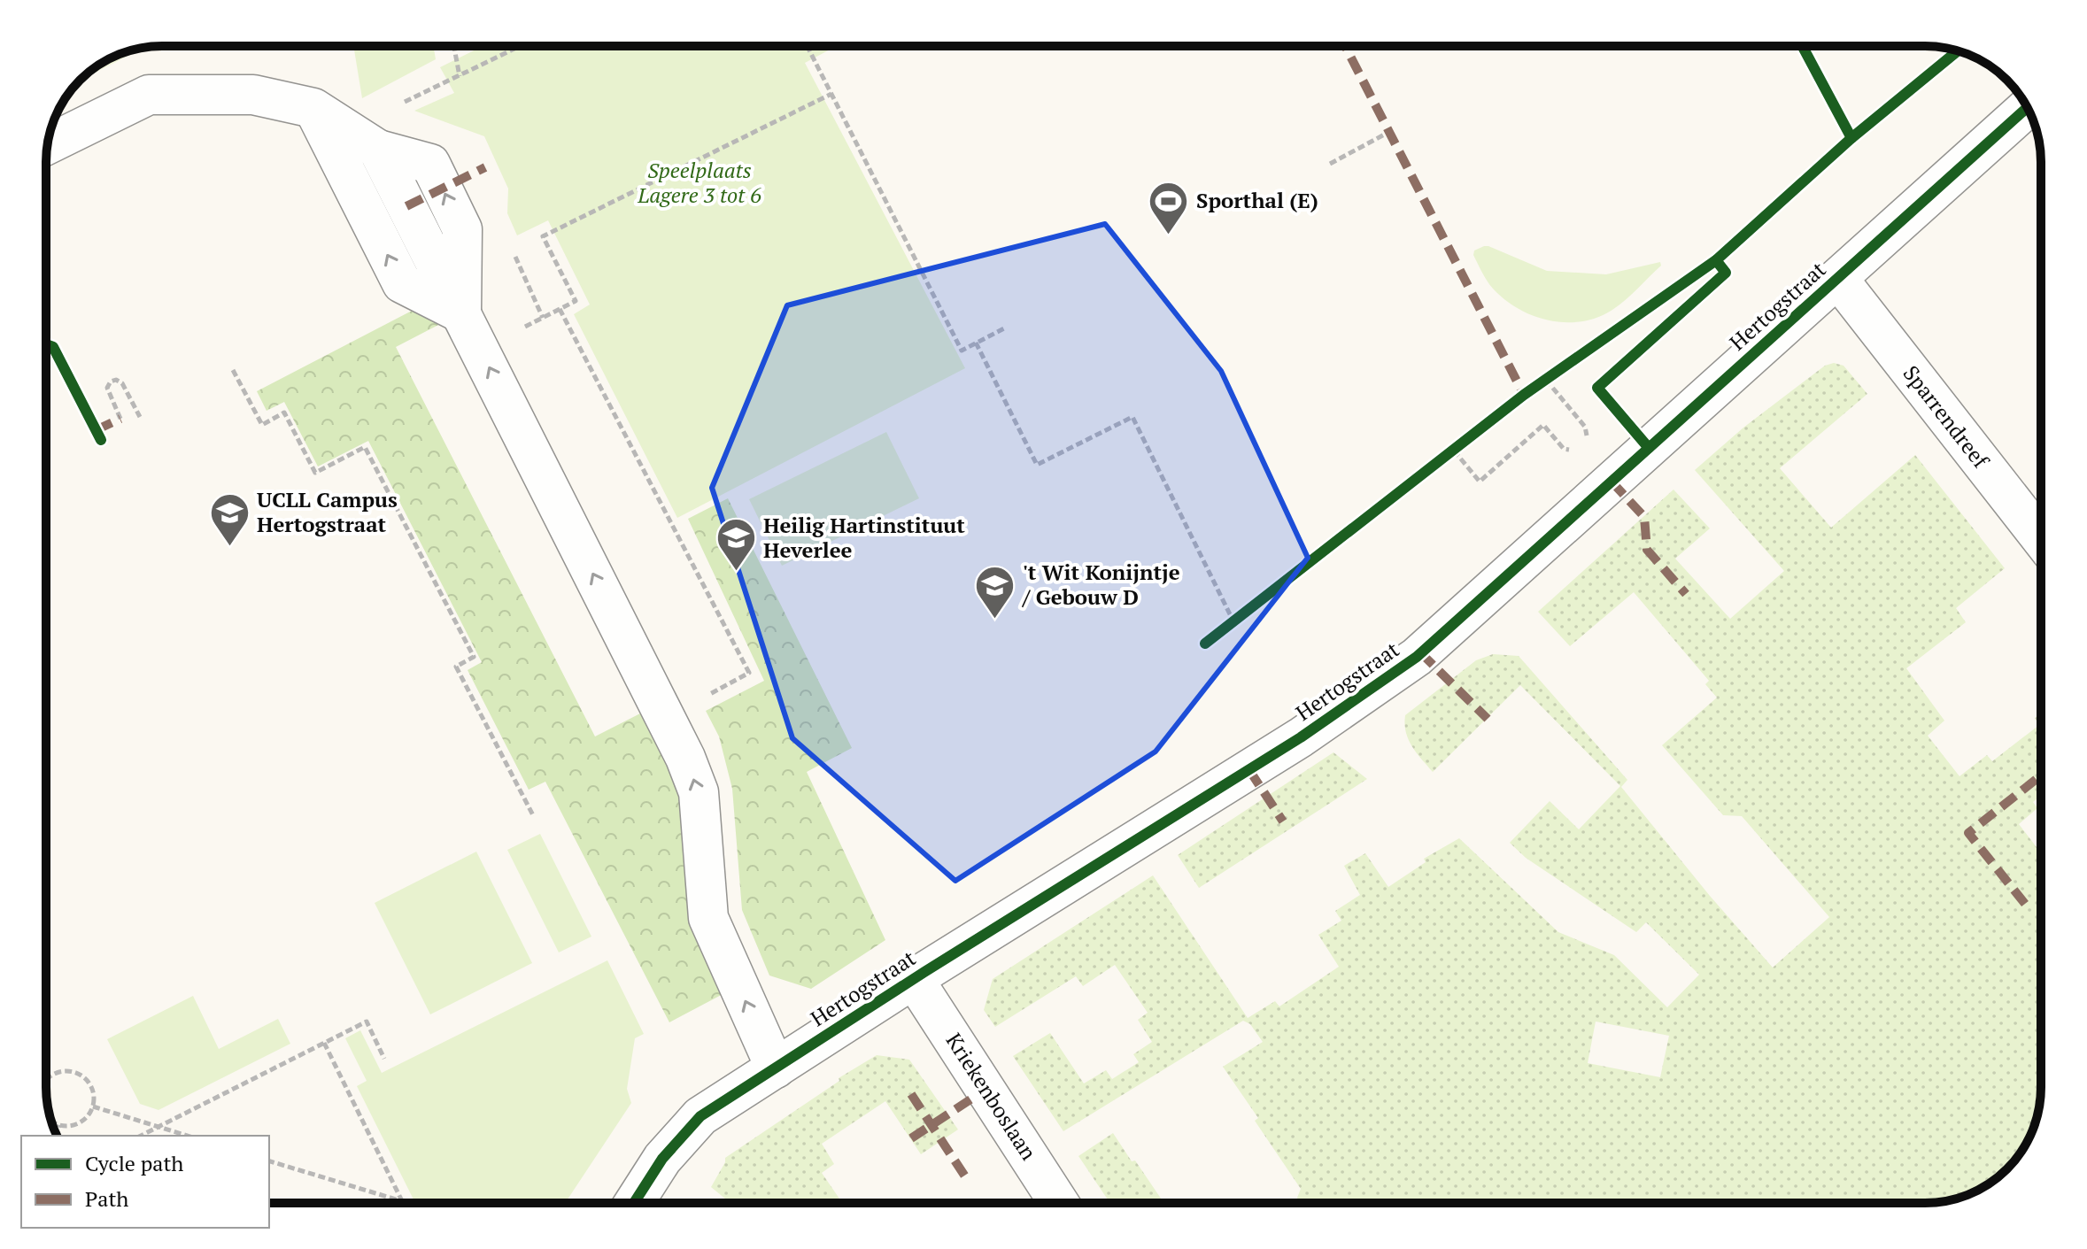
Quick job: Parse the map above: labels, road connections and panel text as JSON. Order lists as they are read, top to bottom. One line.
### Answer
{"streets":{"street":["Hertogstraat","Sparrendreef","Kriekenboslaan"]},"crossings":[["Hertogstraat","Sparrendreef"],["Hertogstraat","Kriekenboslaan"]],"parks":["Speelplaats Lagere 3 tot 6"],"places":{"sports":["Sporthal (E)"],"school or university":["UCLL Campus Hertogstraat","Heilig Hartinstituut Heverlee","'t Wit Konijntje / Gebouw D"]},"legend":["Cycle path","Path"]}
